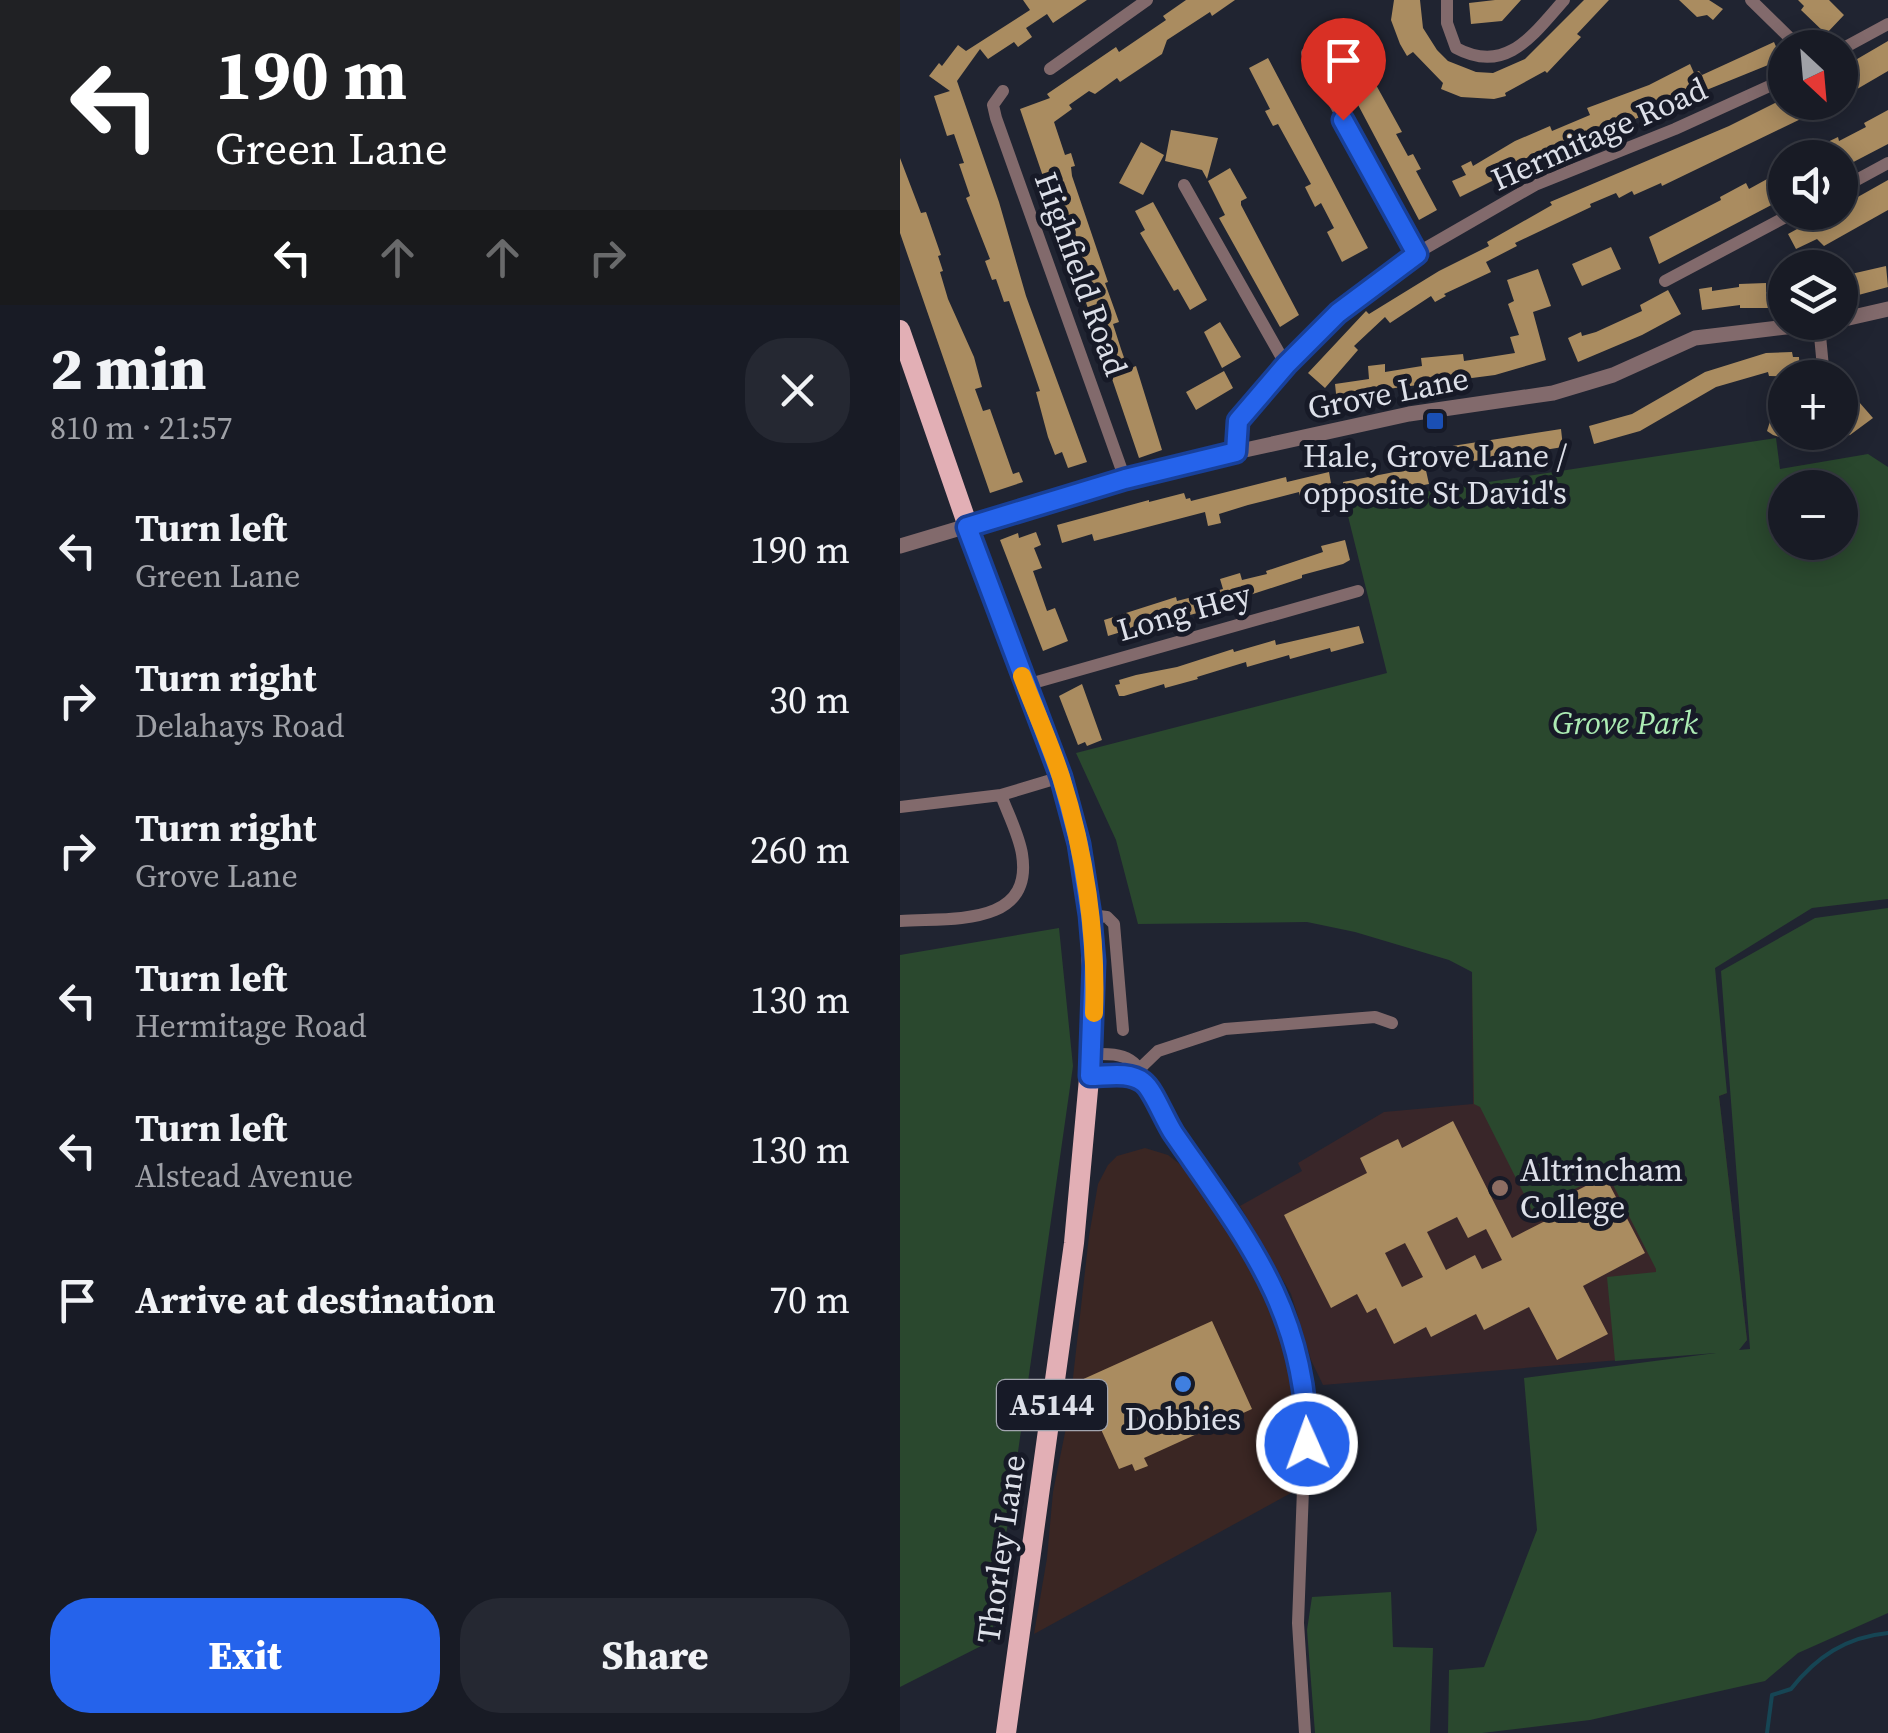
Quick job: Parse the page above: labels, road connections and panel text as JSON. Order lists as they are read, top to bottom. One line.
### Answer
{"streets":{"main road":["A5144","Thorley Lane"],"street":["Hermitage Road","Highfield Road","Grove Lane","Long Hey"]},"crossings":[["Hermitage Road","Grove Lane"],["Highfield Road","Grove Lane"],["Grove Lane","A5144"],["Long Hey","A5144"],["A5144","Thorley Lane"]],"parks":["Grove Park"],"places":{"transit":["Hale, Grove Lane / opposite St David's"],"other":["Altrincham College","Dobbies"]},"north":"bottom right","page":{"turn":["190 m","Green Lane"],"map_buttons":["+","−"],"heading":["2 min","810 m · 21:57"],"list":[{"name":"Turn left","note":"Green Lane","value":"190 m"},{"name":"Turn right","note":"Delahays Road","value":"30 m"},{"name":"Turn right","note":"Grove Lane","value":"260 m"},{"name":"Turn left","note":"Hermitage Road","value":"130 m"},{"name":"Turn left","note":"Alstead Avenue","value":"130 m"},{"name":"Arrive at destination","value":"70 m"}],"buttons":["Exit","Share"]}}
